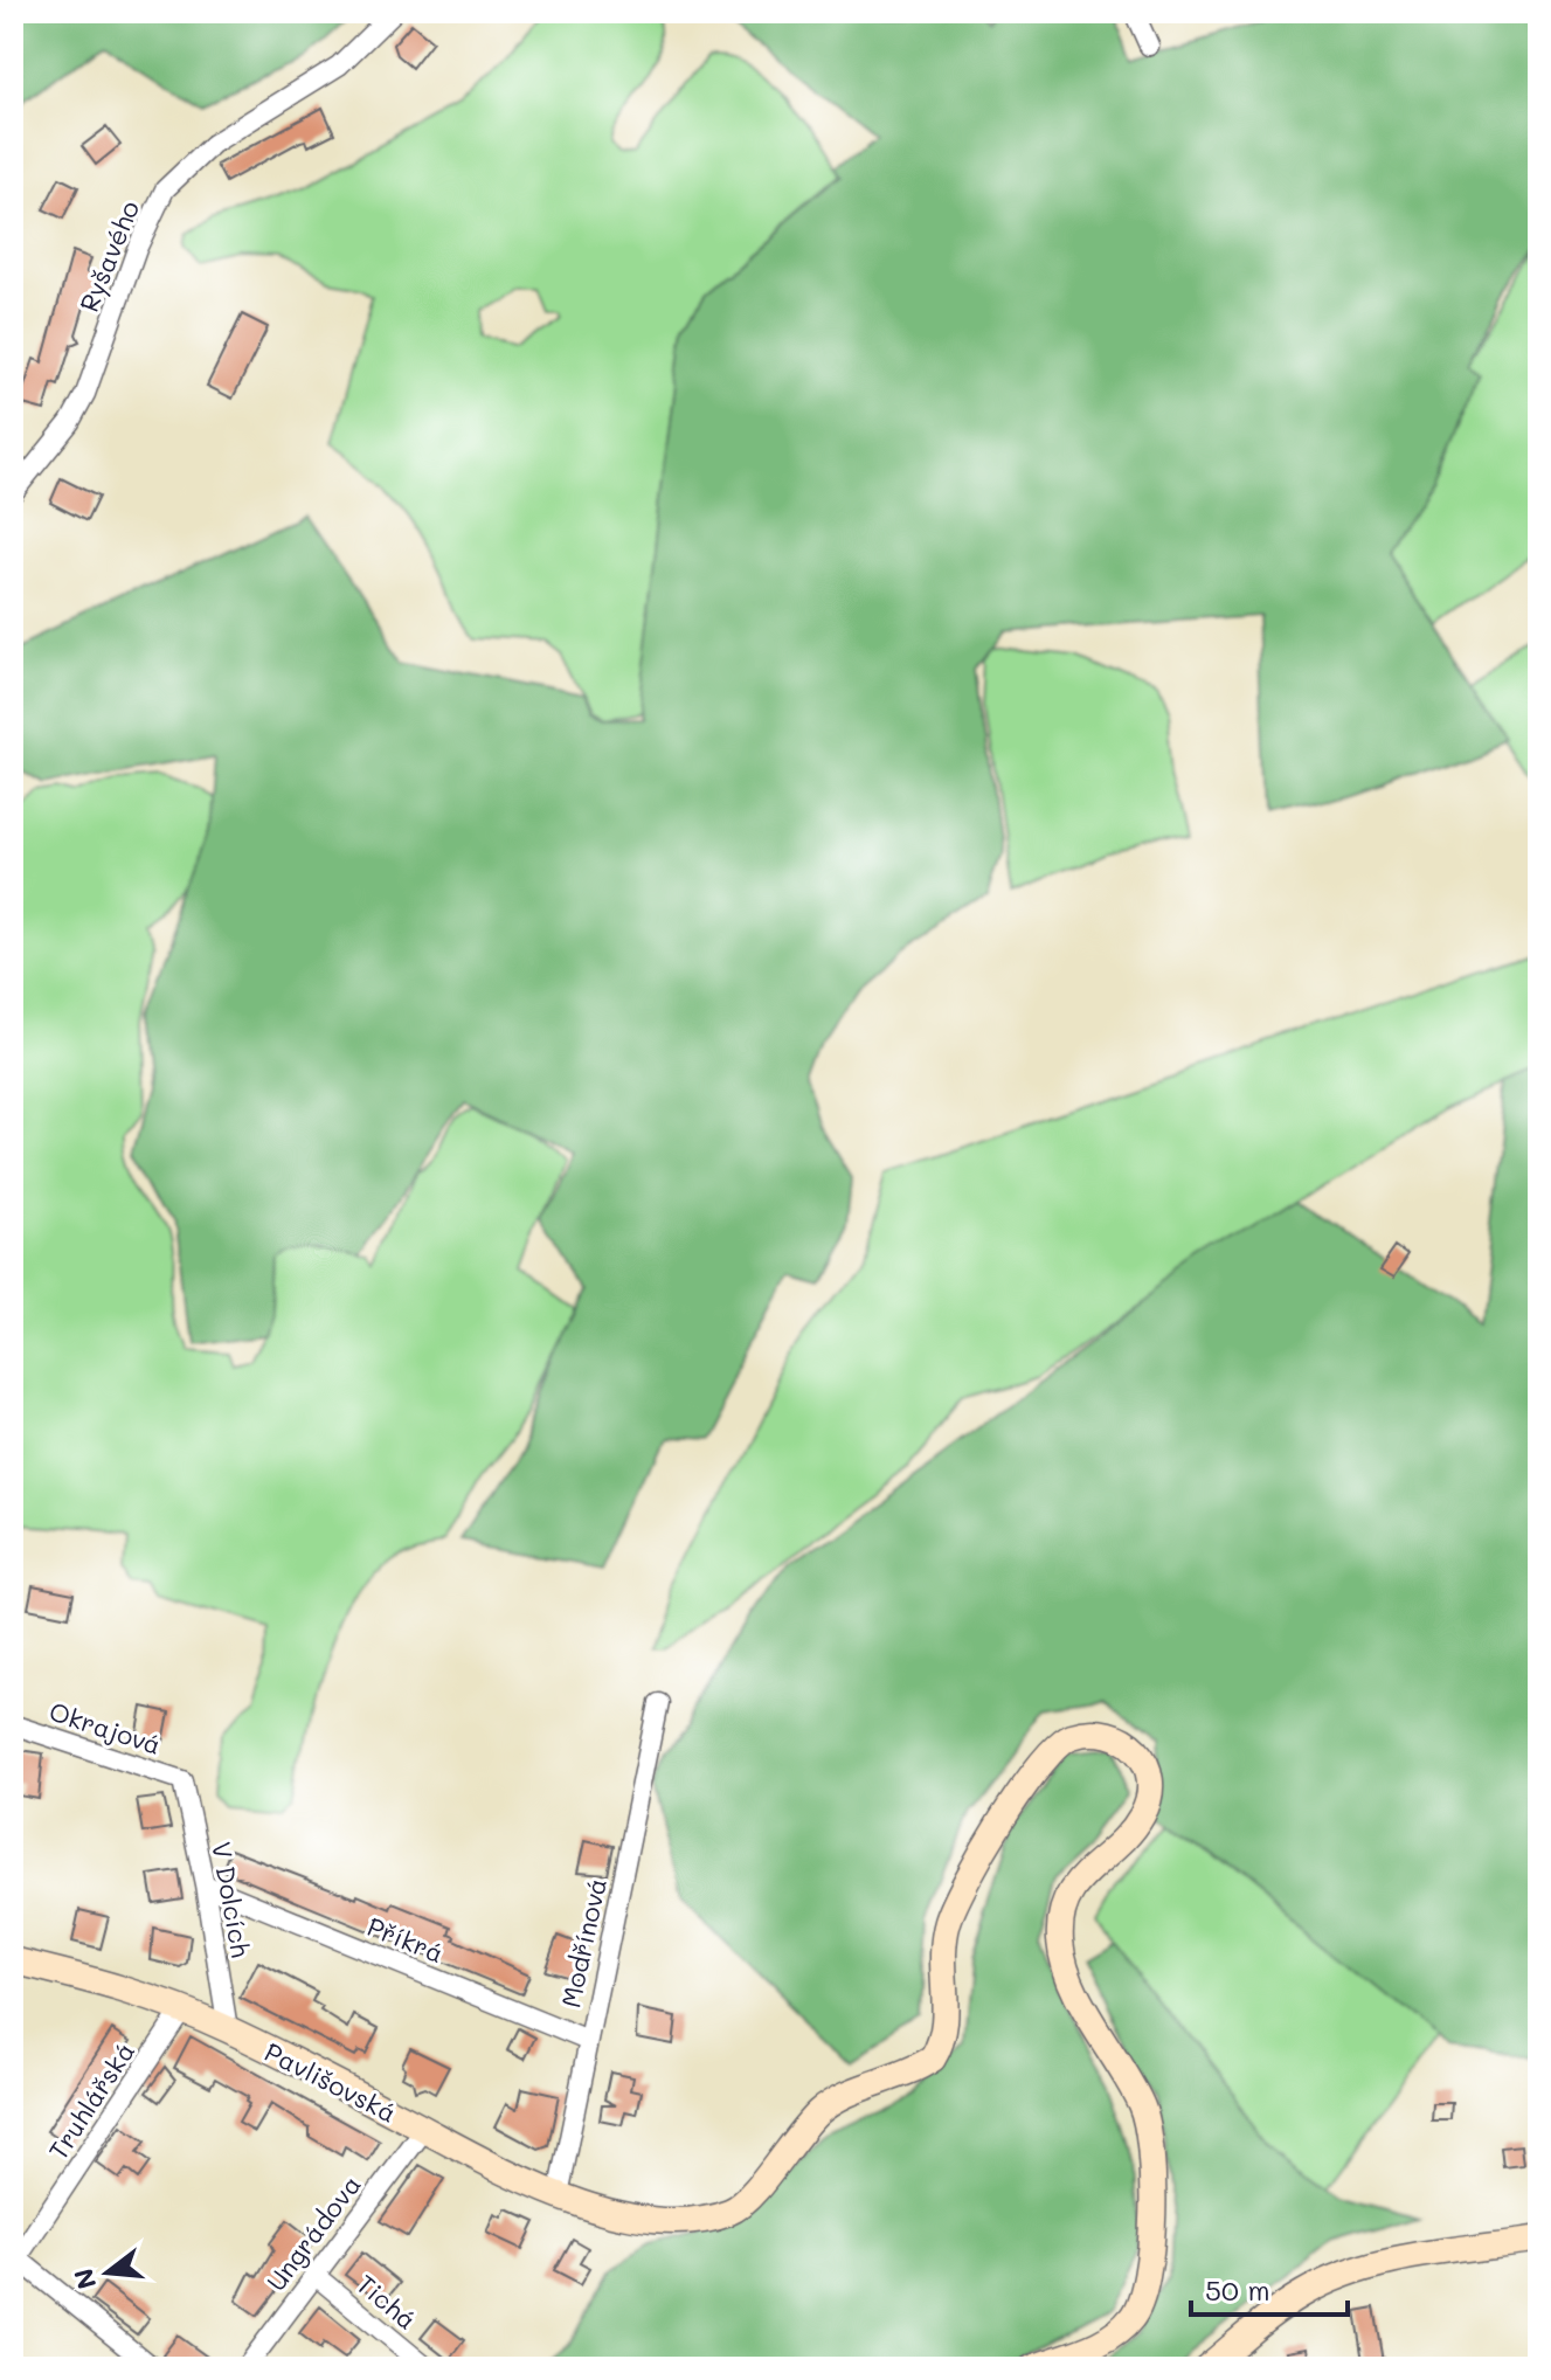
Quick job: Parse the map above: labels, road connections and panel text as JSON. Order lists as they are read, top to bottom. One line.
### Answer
{"streets":{"street":["Ryšavého","Okrajová","V Dolcích","Příkrá","Modřínová","Pavlišovská","Truhlářská","Ungrádova","Tichá"]},"crossings":[["Okrajová","V Dolcích"],["V Dolcích","Příkrá"],["V Dolcích","Pavlišovská"],["Příkrá","Modřínová"],["Modřínová","Pavlišovská"],["Pavlišovská","Truhlářská"],["Pavlišovská","Ungrádova"],["Ungrádova","Tichá"]],"scale_bar":"50 m","north":"left"}
